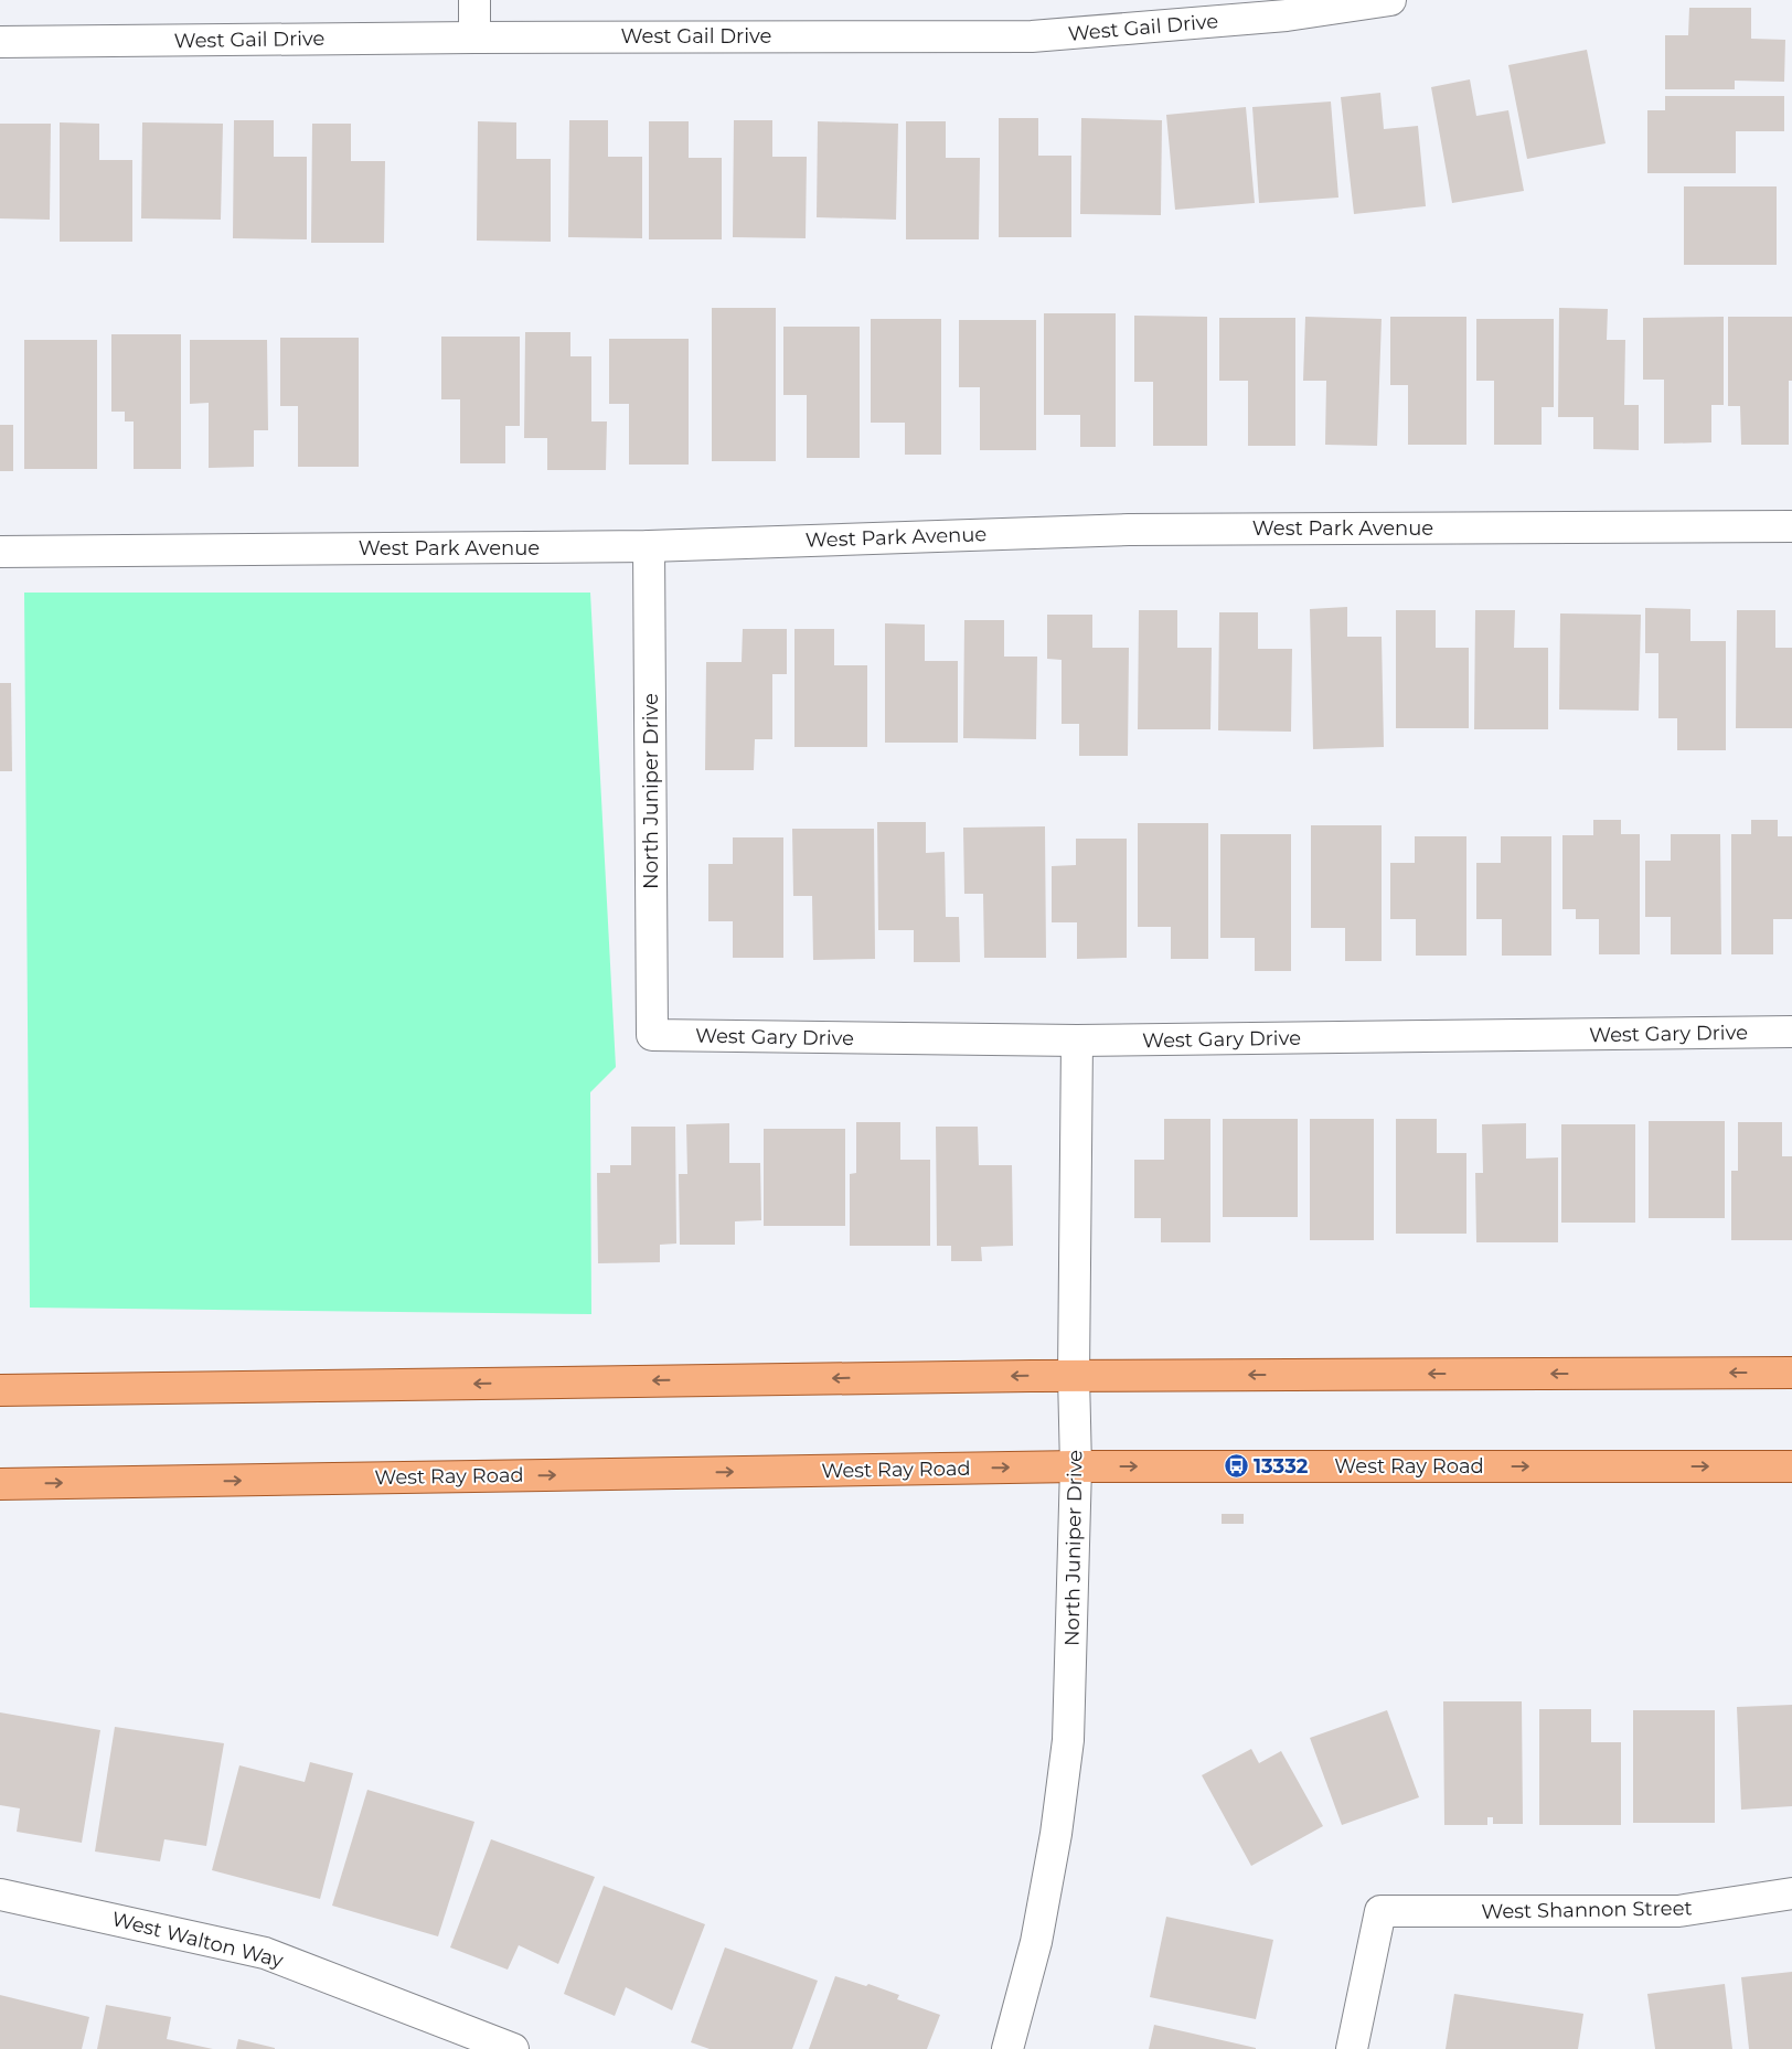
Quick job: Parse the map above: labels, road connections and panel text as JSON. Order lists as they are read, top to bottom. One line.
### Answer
{"streets":{"main road":["West Ray Road"],"street":["West Gail Drive","West Park Avenue","North Juniper Drive","West Gary Drive","West Shannon Street","West Walton Way"]},"crossings":[["West Park Avenue","North Juniper Drive"],["North Juniper Drive","West Gary Drive"],["North Juniper Drive","West Ray Road"]],"places":{"bus stop":["13332"]}}
